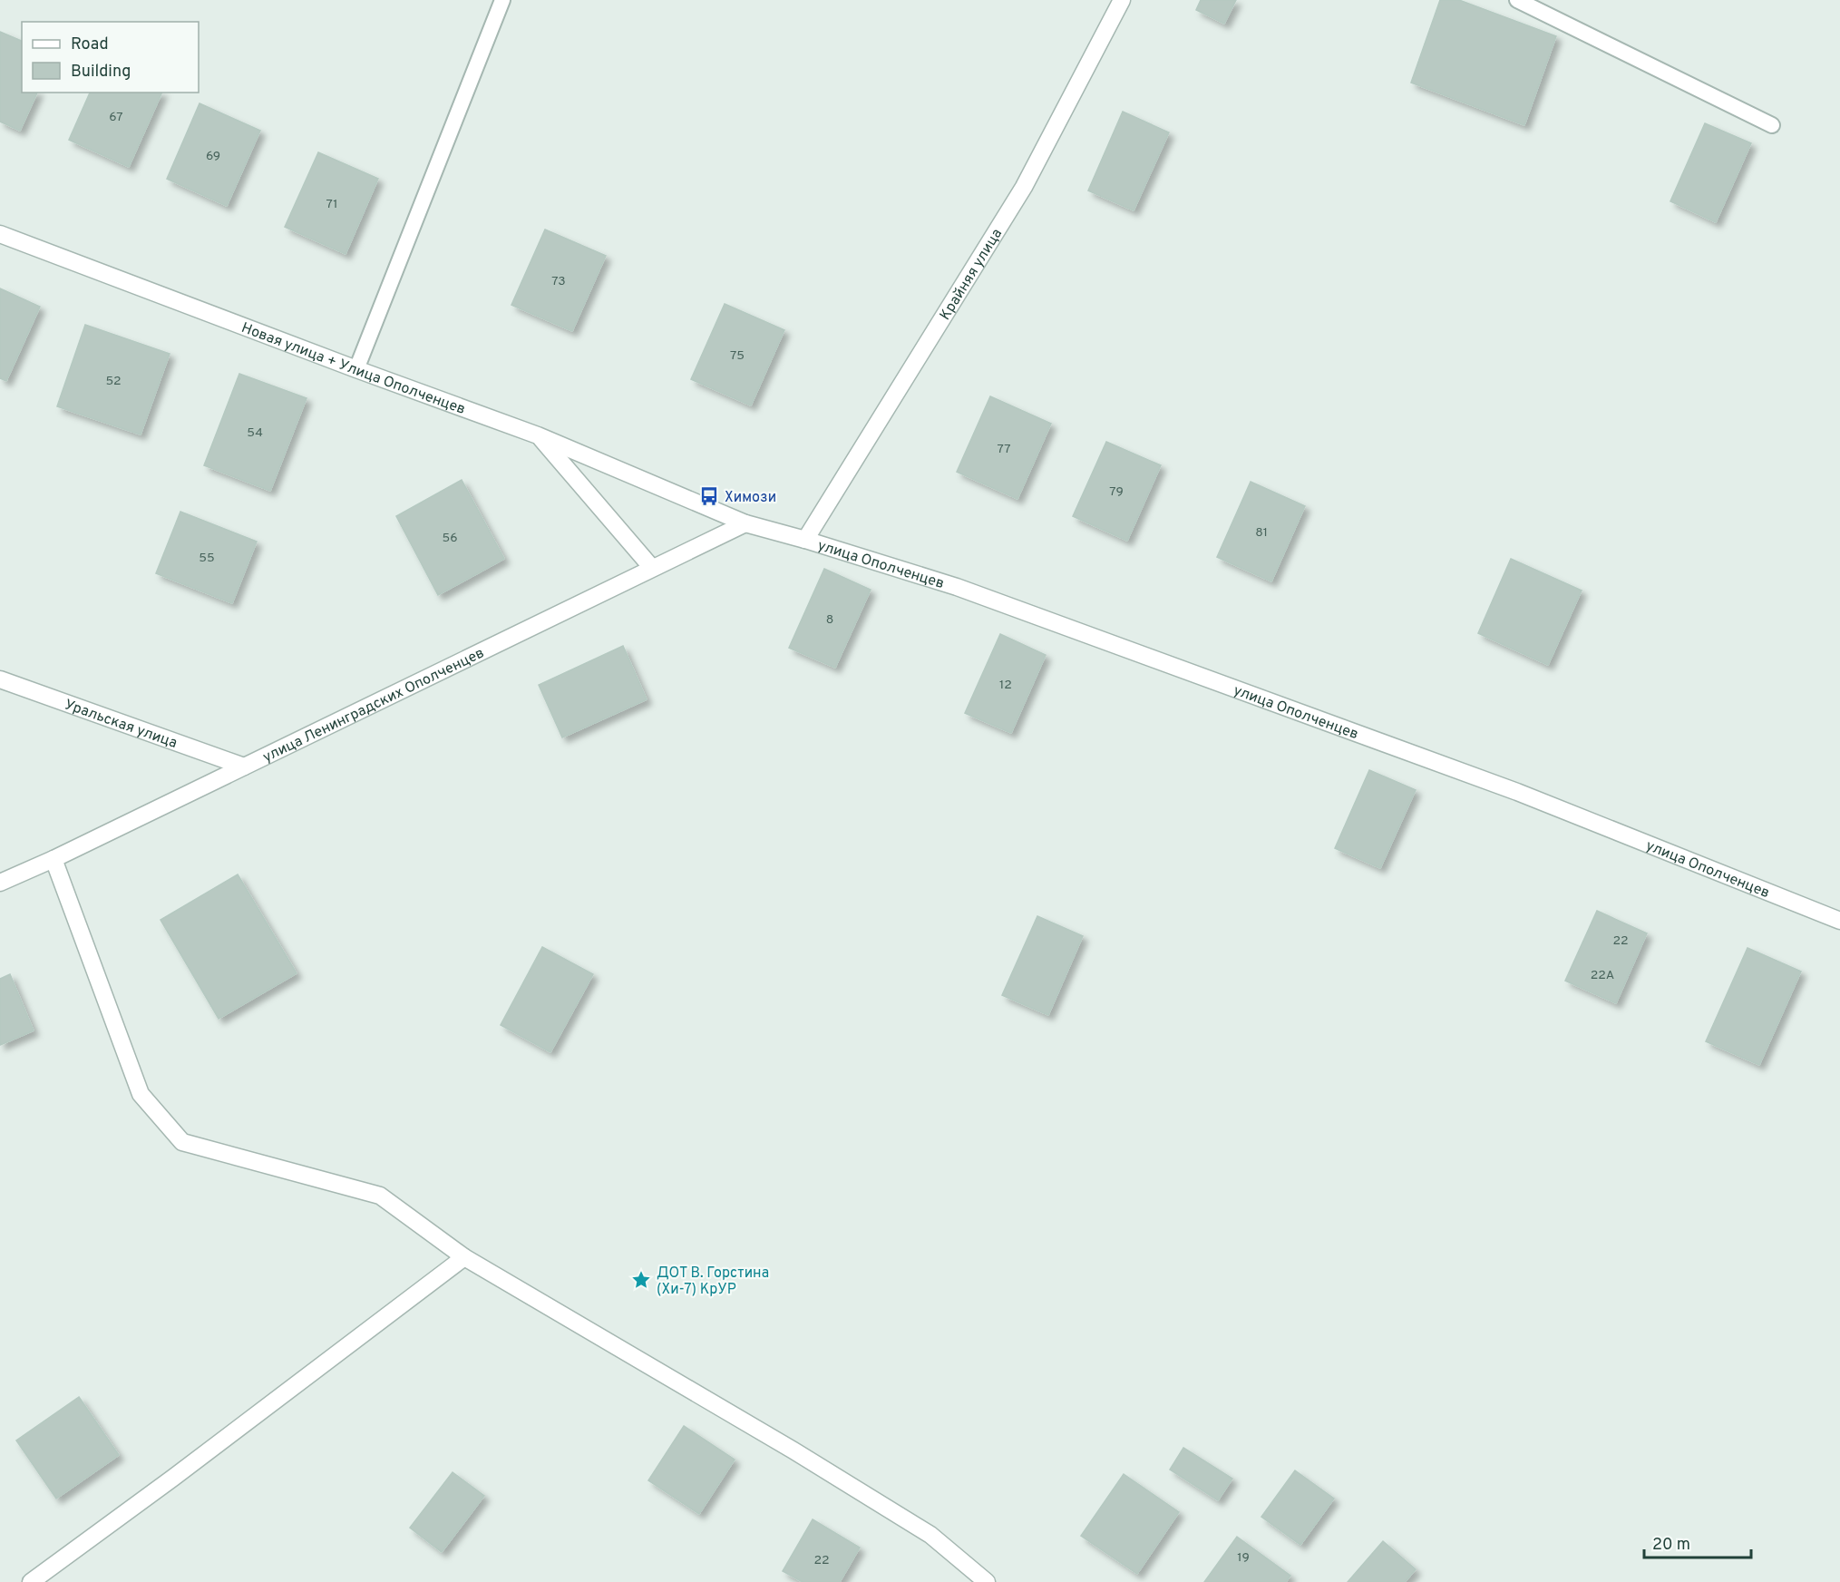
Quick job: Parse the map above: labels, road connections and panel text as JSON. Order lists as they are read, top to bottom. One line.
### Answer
{"streets":{"street":["Крайняя улица","Новая улица + Улица Ополченцев","улица Ополченцев","улица Ленинградских Ополченцев","Уральская улица"]},"crossings":[["Крайняя улица","улица Ополченцев"],["Новая улица + Улица Ополченцев","улица Ополченцев"],["улица Ополченцев","улица Ленинградских Ополченцев"],["улица Ленинградских Ополченцев","Уральская улица"]],"places":{"bus stop":["Химози"],"place":["ДОТ В. Горстина (Хи-7) КрУР"]},"house_numbers":["67","69","71","73","75","52","54","77","79","81","56","55","8","12","22","22А","19","22"],"legend":["Road","Building"],"scale_bar":"20 m"}
